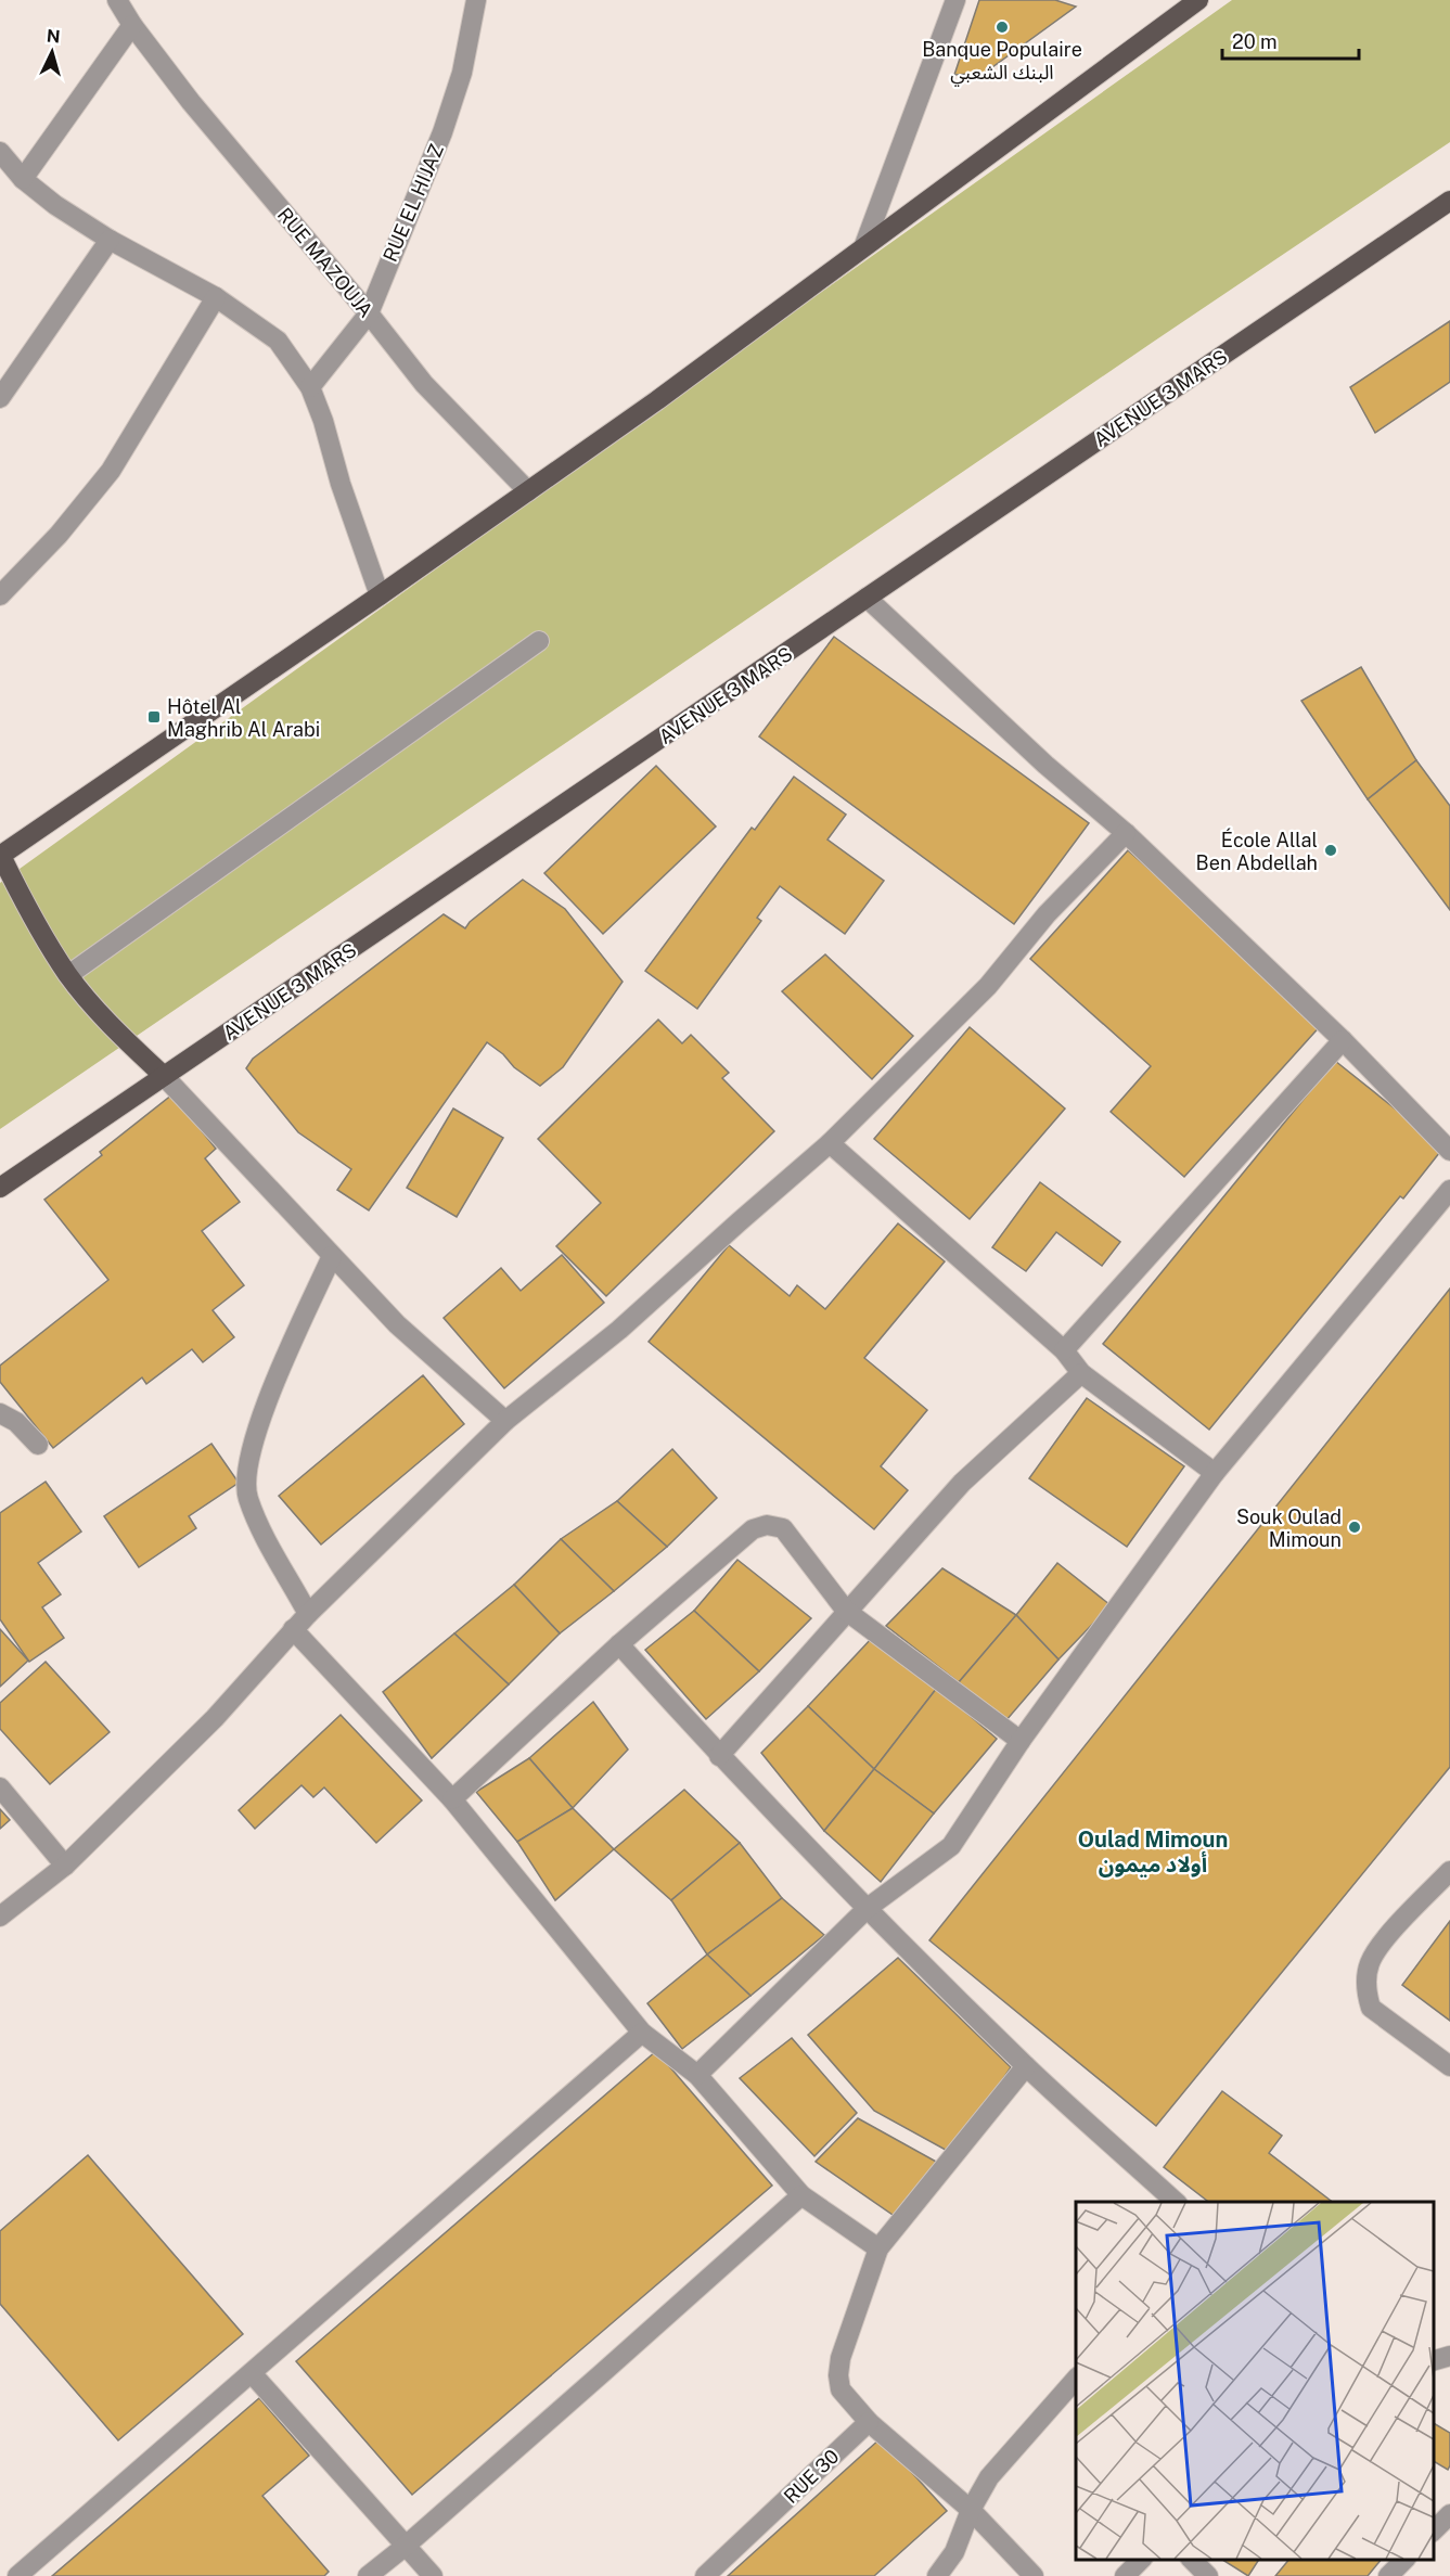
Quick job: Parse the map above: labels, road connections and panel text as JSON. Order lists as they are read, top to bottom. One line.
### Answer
{"streets":{"main road":["AVENUE 3 MARS"],"street":["RUE EL HIJAZ","RUE MAZOUJA","RUE 30"]},"crossings":[["RUE EL HIJAZ","RUE MAZOUJA"]],"districts":["Oulad Mimoun أولاد ميمون"],"places":{"other":["Banque Populaire البنك الشعبي","École Allal Ben Abdellah","Souk Oulad Mimoun"],"transit":["Hôtel Al Maghrib Al Arabi"]},"scale_bar":"20 m","north":"top"}
